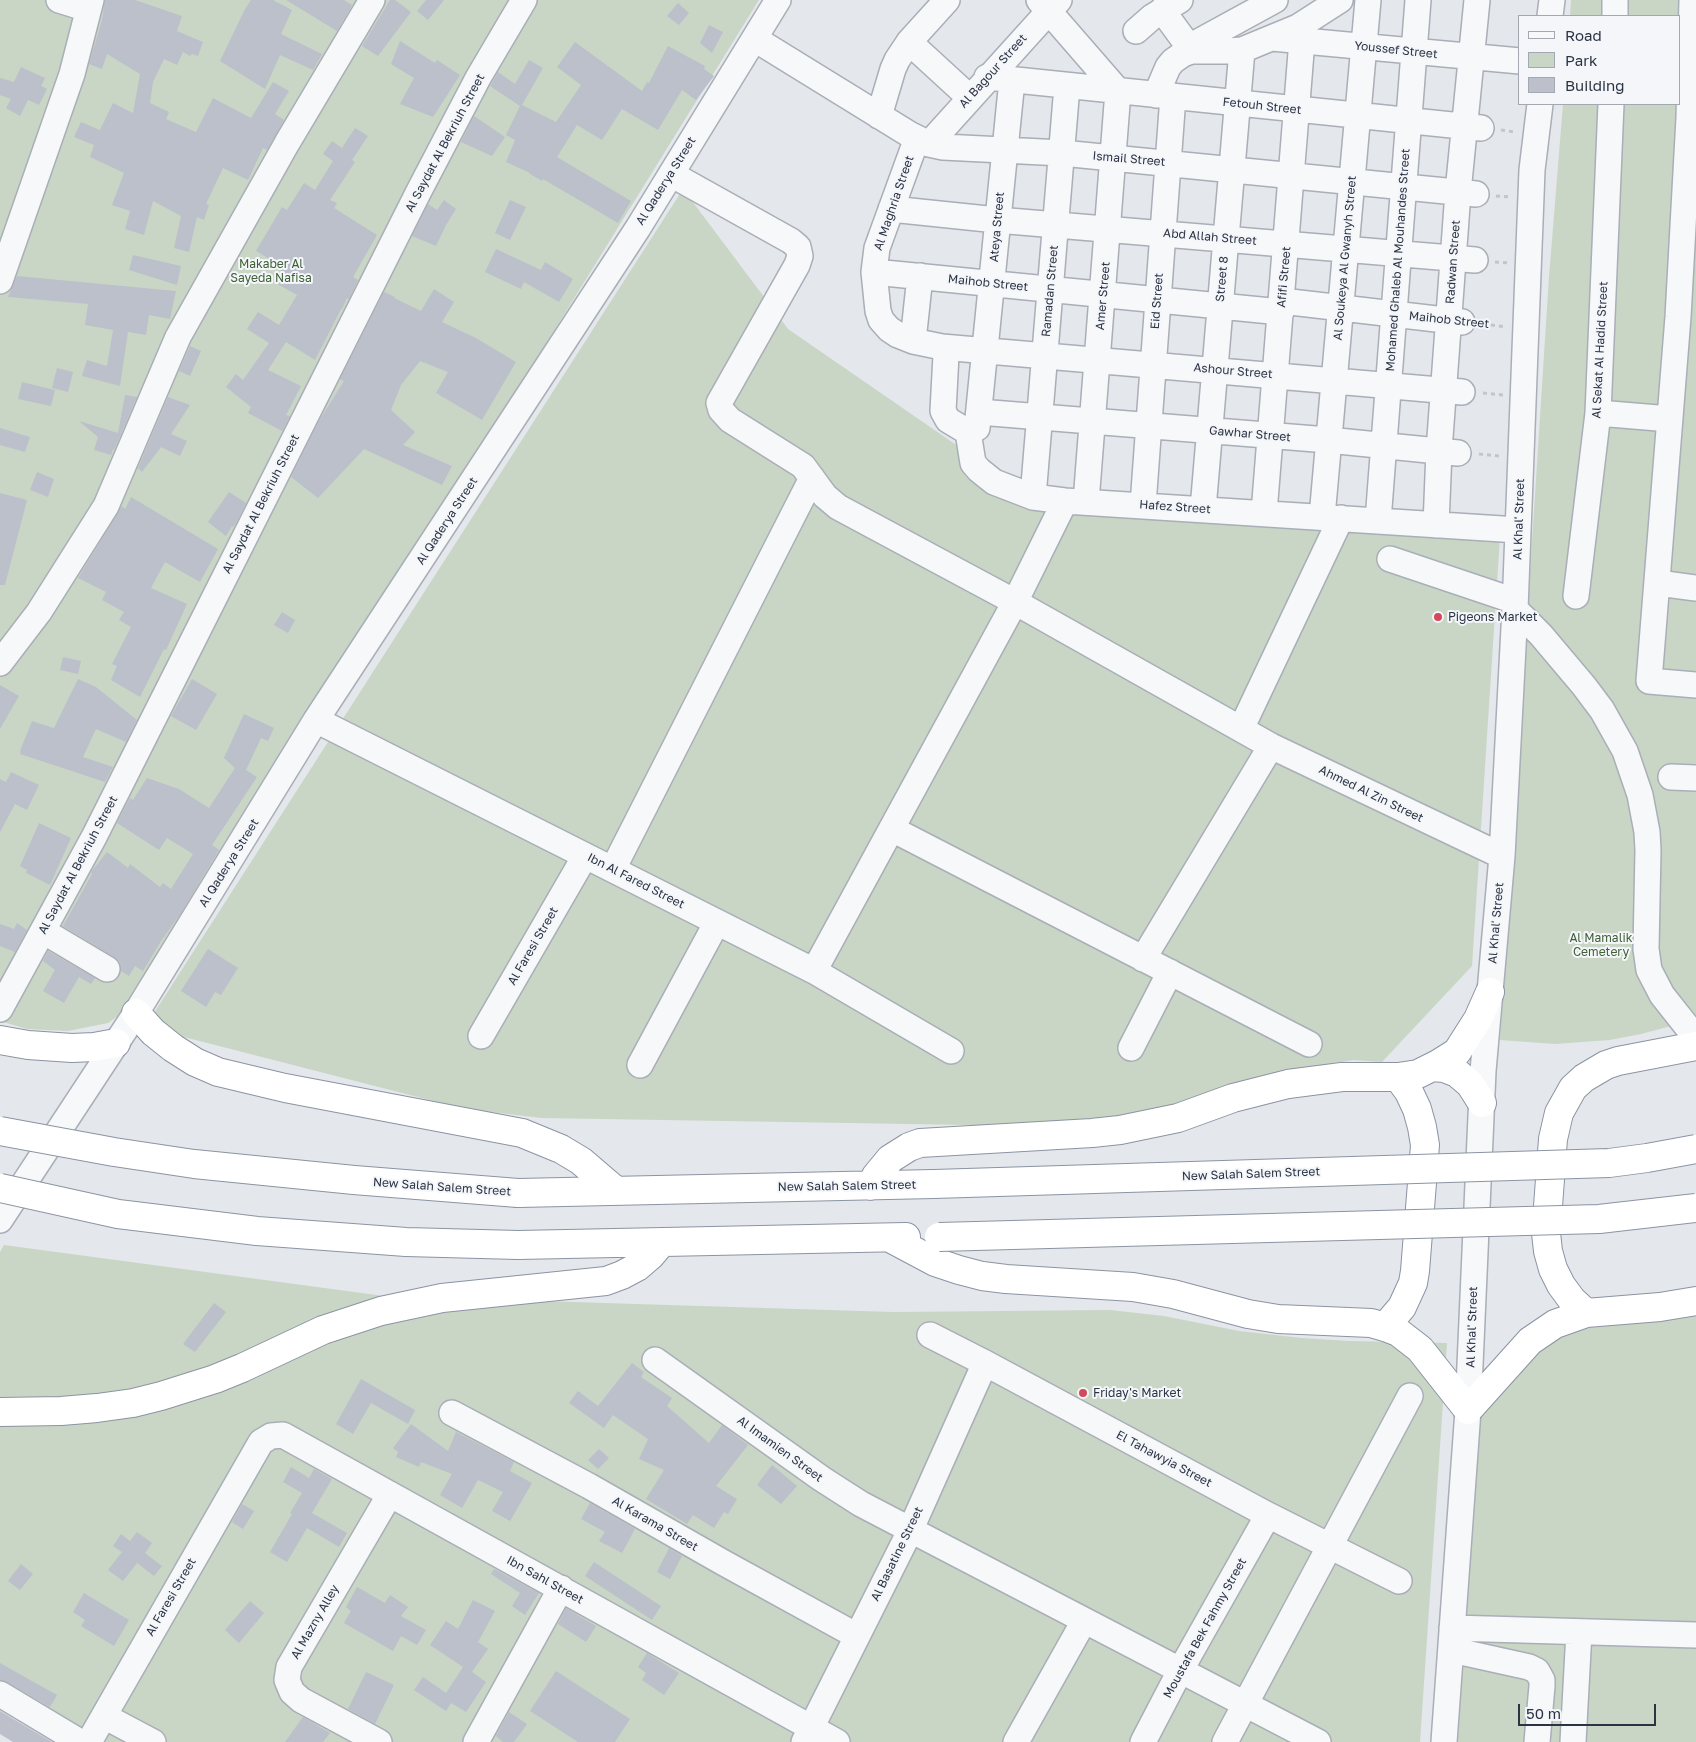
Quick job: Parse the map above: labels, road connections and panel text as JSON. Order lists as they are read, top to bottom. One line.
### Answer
{"streets":{"highway":["New Salah Salem Street"],"street":["Youssef Street","Al Bagour Street","Fetouh Street","Al Saydat Al Bekriuh Street","Ismail Street","Al Qaderya Street","Al Maghria Street","Ateya Street","Abd Allah Street","Al Soukeya Al Gwanyh Street","Mohamed Ghaleb Al Mouhandes Street","Radwan Street","Afifi Street","Street 8","Maihob Street","Ramadan Street","Amer Street","Eid Street","Al Sekat Al Hadid Street","Ashour Street","Gawhar Street","Hafez Street","Al Khal' Street","Ahmed Al Zin Street","Ibn Al Fared Street","Al Faresi Street","Al Imamien Street","El Tahawyia Street","Al Karama Street","Al Basatine Street","Ibn Sahl Street","Al Mazny Alley","Moustafa Bek Fahmy Street"]},"crossings":[["Youssef Street","Al Soukeya Al Gwanyh Street"],["Youssef Street","Mohamed Ghaleb Al Mouhandes Street"],["Youssef Street","Radwan Street"],["Youssef Street","Afifi Street"],["Al Bagour Street","Fetouh Street"],["Al Bagour Street","Ismail Street"],["Al Bagour Street","Al Maghria Street"],["Fetouh Street","Ateya Street"],["Fetouh Street","Al Soukeya Al Gwanyh Street"],["Fetouh Street","Mohamed Ghaleb Al Mouhandes Street"],["Fetouh Street","Radwan Street"],["Fetouh Street","Afifi Street"],["Fetouh Street","Street 8"],["Fetouh Street","Ramadan Street"],["Fetouh Street","Amer Street"],["Fetouh Street","Eid Street"],["Ismail Street","Al Qaderya Street"],["Ismail Street","Al Maghria Street"],["Ismail Street","Ateya Street"],["Ismail Street","Al Soukeya Al Gwanyh Street"],["Ismail Street","Mohamed Ghaleb Al Mouhandes Street"],["Ismail Street","Radwan Street"],["Ismail Street","Afifi Street"],["Ismail Street","Street 8"],["Ismail Street","Ramadan Street"],["Ismail Street","Amer Street"],["Ismail Street","Eid Street"],["Al Qaderya Street","Ahmed Al Zin Street"],["Al Qaderya Street","Ibn Al Fared Street"],["Al Maghria Street","Abd Allah Street"],["Al Maghria Street","Maihob Street"],["Al Maghria Street","Ashour Street"],["Ateya Street","Abd Allah Street"],["Ateya Street","Maihob Street"],["Ateya Street","Ashour Street"],["Ateya Street","Gawhar Street"],["Ateya Street","Hafez Street"],["Abd Allah Street","Al Soukeya Al Gwanyh Street"],["Abd Allah Street","Mohamed Ghaleb Al Mouhandes Street"],["Abd Allah Street","Radwan Street"],["Abd Allah Street","Afifi Street"],["Abd Allah Street","Street 8"],["Abd Allah Street","Ramadan Street"],["Abd Allah Street","Amer Street"],["Abd Allah Street","Eid Street"],["Al Soukeya Al Gwanyh Street","Maihob Street"],["Al Soukeya Al Gwanyh Street","Ashour Street"],["Al Soukeya Al Gwanyh Street","Gawhar Street"],["Al Soukeya Al Gwanyh Street","Hafez Street"],["Mohamed Ghaleb Al Mouhandes Street","Maihob Street"],["Mohamed Ghaleb Al Mouhandes Street","Ashour Street"],["Mohamed Ghaleb Al Mouhandes Street","Gawhar Street"],["Mohamed Ghaleb Al Mouhandes Street","Hafez Street"],["Radwan Street","Maihob Street"],["Radwan Street","Ashour Street"],["Radwan Street","Gawhar Street"],["Radwan Street","Hafez Street"],["Afifi Street","Maihob Street"],["Afifi Street","Ashour Street"],["Afifi Street","Gawhar Street"],["Afifi Street","Hafez Street"],["Street 8","Maihob Street"],["Street 8","Ashour Street"],["Street 8","Gawhar Street"],["Street 8","Hafez Street"],["Maihob Street","Ramadan Street"],["Maihob Street","Amer Street"],["Maihob Street","Eid Street"],["Maihob Street","Al Khal' Street"],["Ramadan Street","Ashour Street"],["Ramadan Street","Gawhar Street"],["Ramadan Street","Hafez Street"],["Amer Street","Ashour Street"],["Amer Street","Gawhar Street"],["Amer Street","Hafez Street"],["Eid Street","Ashour Street"],["Eid Street","Gawhar Street"],["Eid Street","Hafez Street"],["Hafez Street","Al Khal' Street"],["Al Khal' Street","Ahmed Al Zin Street"],["Ibn Al Fared Street","Al Faresi Street"],["Al Faresi Street","Ibn Sahl Street"],["Al Imamien Street","Al Basatine Street"],["Al Imamien Street","Moustafa Bek Fahmy Street"],["El Tahawyia Street","Al Basatine Street"],["El Tahawyia Street","Moustafa Bek Fahmy Street"],["Al Karama Street","Al Basatine Street"],["Al Basatine Street","Ibn Sahl Street"],["Ibn Sahl Street","Al Mazny Alley"]],"parks":["Makaber Al Sayeda Nafisa","Al Mamalik Cemetery"],"places":["Pigeons Market","Friday's Market"],"legend":["Road","Park","Building"],"scale_bar":"50 m"}
